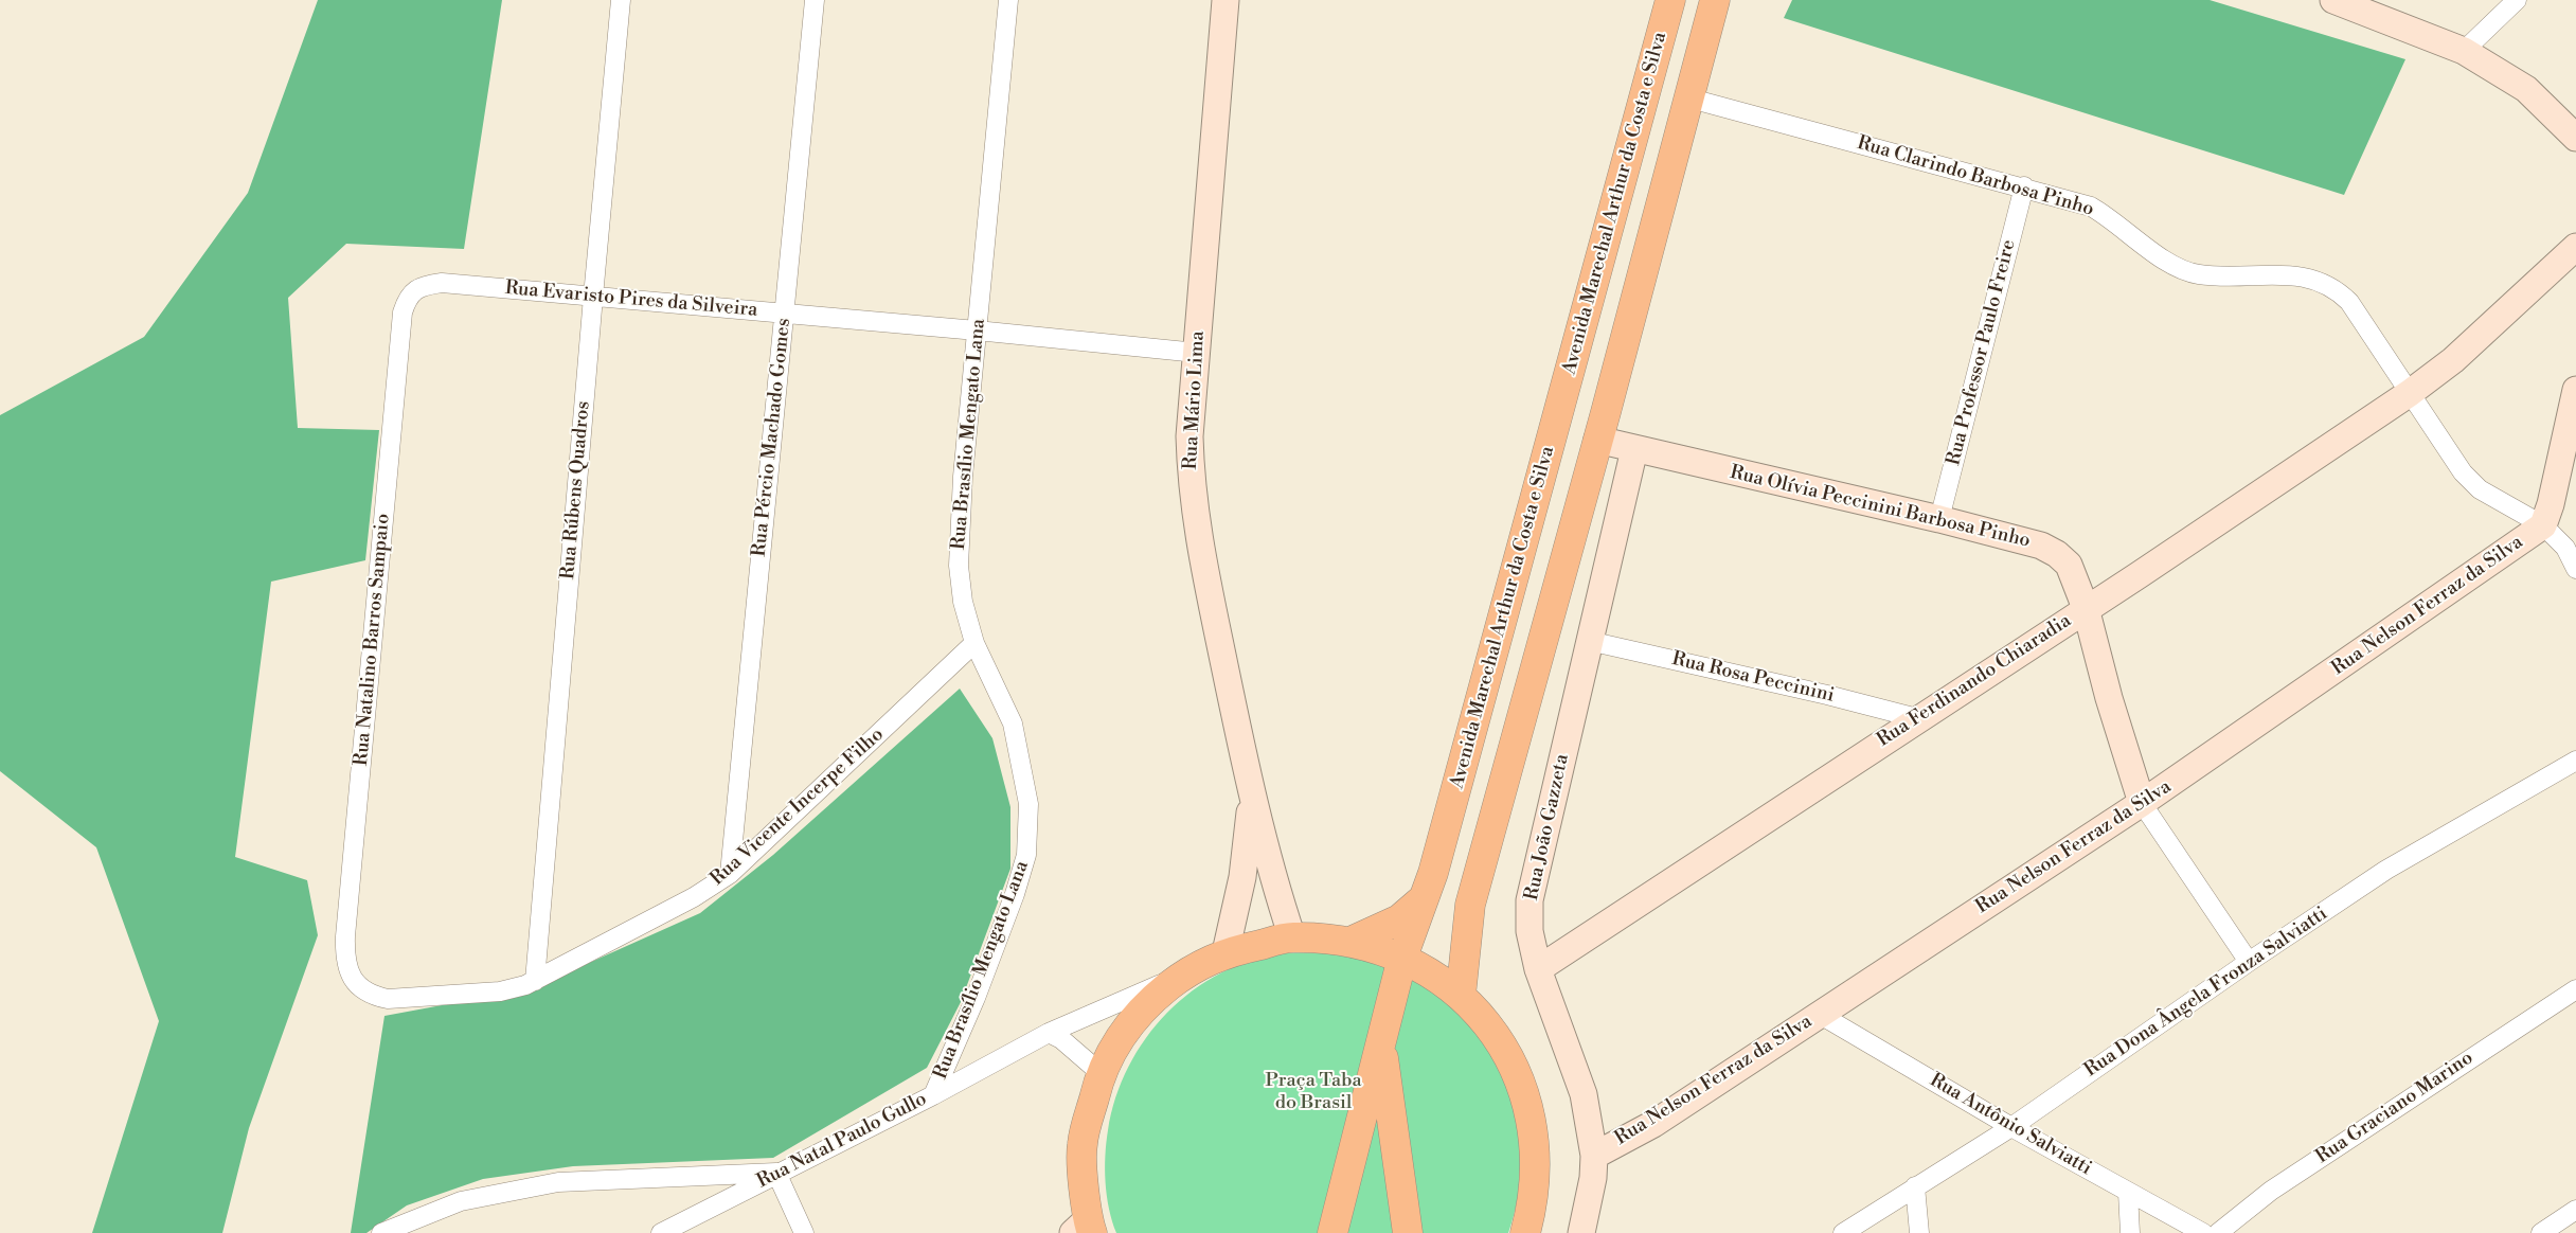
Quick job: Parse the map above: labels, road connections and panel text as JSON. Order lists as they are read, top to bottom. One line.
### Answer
{"streets":{"main road":["Avenida Marechal Arthur da Costa e Silva"],"street":["Rua Clarindo Barbosa Pinho","Rua Evaristo Pires da Silveira","Rua Professor Paulo Freire","Rua Mário Lima","Rua Brasílio Mengato Lana","Rua Pércio Machado Gomes","Rua Rúbens Quadros","Rua Olívia Peccinini Barbosa Pinho","Rua Nelson Ferraz da Silva","Rua Natalino Barros Sampaio","Rua Rosa Peccinini","Rua Ferdinando Chiaradia","Rua Vicente Incerpe Filho","Rua João Gazzeta","Rua Dona Ângela Fronza Salviatti","Rua Graciano Marino","Rua Antônio Salviatti","Rua Natal Paulo Gullo"]},"crossings":[["Rua Clarindo Barbosa Pinho","Rua Professor Paulo Freire"],["Rua Clarindo Barbosa Pinho","Rua Nelson Ferraz da Silva"],["Rua Clarindo Barbosa Pinho","Rua Ferdinando Chiaradia"],["Rua Evaristo Pires da Silveira","Rua Mário Lima"],["Rua Evaristo Pires da Silveira","Rua Brasílio Mengato Lana"],["Rua Evaristo Pires da Silveira","Rua Pércio Machado Gomes"],["Rua Evaristo Pires da Silveira","Rua Rúbens Quadros"],["Rua Evaristo Pires da Silveira","Rua Natalino Barros Sampaio"],["Rua Professor Paulo Freire","Rua Olívia Peccinini Barbosa Pinho"],["Rua Brasílio Mengato Lana","Rua Vicente Incerpe Filho"],["Rua Brasílio Mengato Lana","Rua Natal Paulo Gullo"],["Rua Pércio Machado Gomes","Rua Vicente Incerpe Filho"],["Rua Rúbens Quadros","Rua Vicente Incerpe Filho"],["Rua Olívia Peccinini Barbosa Pinho","Rua Nelson Ferraz da Silva"],["Rua Olívia Peccinini Barbosa Pinho","Rua Ferdinando Chiaradia"],["Rua Olívia Peccinini Barbosa Pinho","Rua João Gazzeta"],["Rua Olívia Peccinini Barbosa Pinho","Rua Dona Ângela Fronza Salviatti"],["Rua Nelson Ferraz da Silva","Rua João Gazzeta"],["Rua Nelson Ferraz da Silva","Rua Antônio Salviatti"],["Rua Natalino Barros Sampaio","Rua Vicente Incerpe Filho"],["Rua Rosa Peccinini","Rua Ferdinando Chiaradia"],["Rua Rosa Peccinini","Rua João Gazzeta"],["Rua Ferdinando Chiaradia","Rua João Gazzeta"],["Rua Dona Ângela Fronza Salviatti","Rua Antônio Salviatti"]],"parks":["Praça Taba do Brasil"]}
